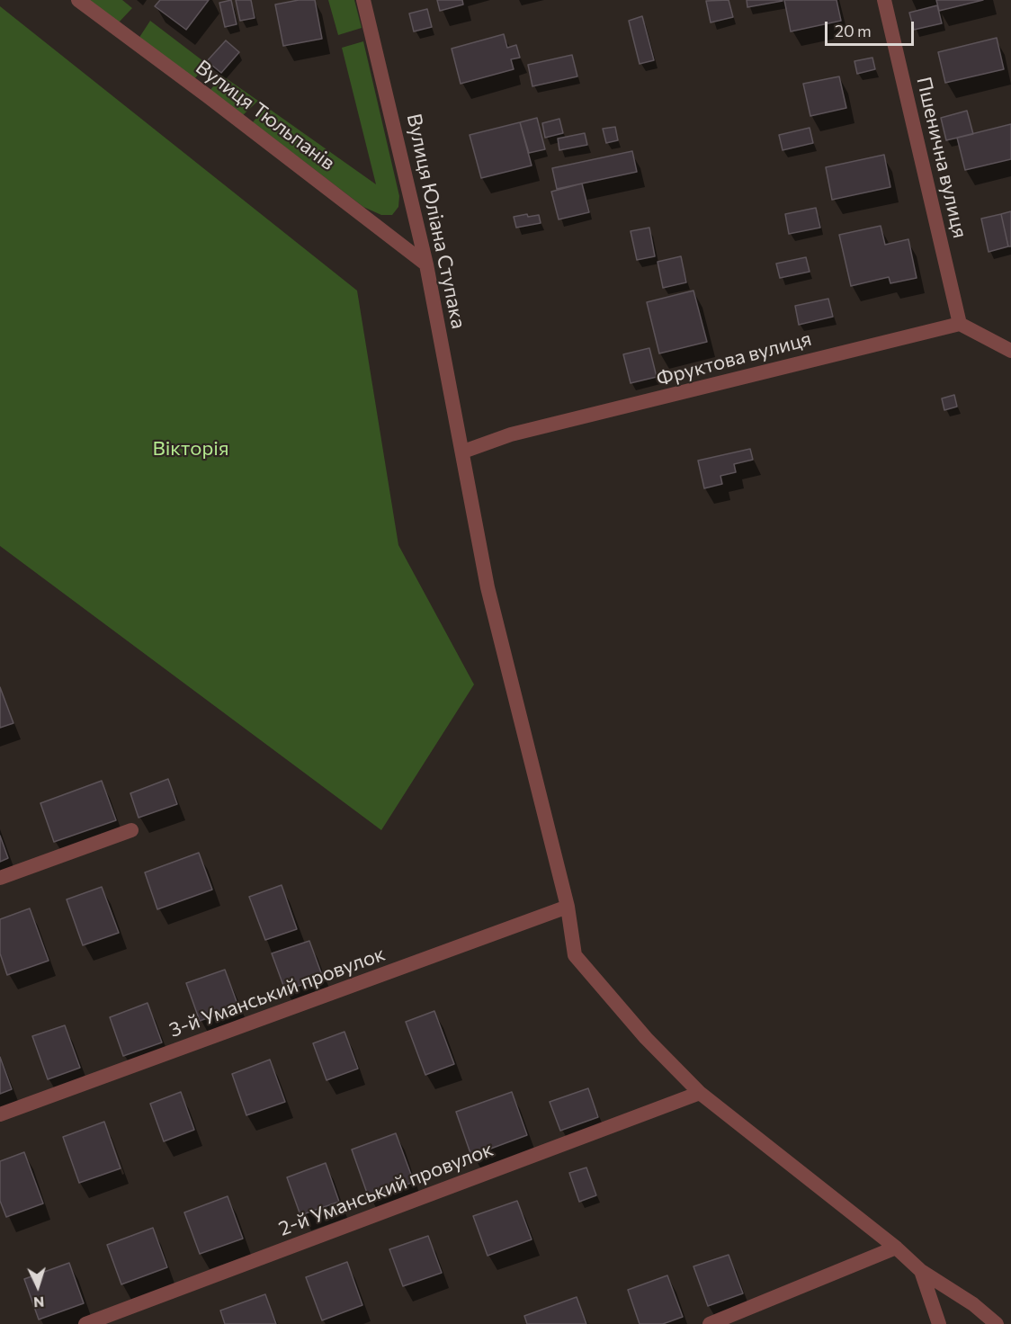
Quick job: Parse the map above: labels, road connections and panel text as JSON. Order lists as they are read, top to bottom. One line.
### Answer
{"streets":{"street":["Вулиця Тюльпанів","Пшенична вулиця","Вулиця Юліана Ступака","Фруктова вулиця","3-й Уманський провулок","2-й Уманський провулок"]},"crossings":[["Вулиця Тюльпанів","Вулиця Юліана Ступака"],["Пшенична вулиця","Фруктова вулиця"],["Вулиця Юліана Ступака","Фруктова вулиця"],["Вулиця Юліана Ступака","3-й Уманський провулок"],["Вулиця Юліана Ступака","2-й Уманський провулок"]],"parks":["Вікторія"],"scale_bar":"20 m","north":"bottom"}
